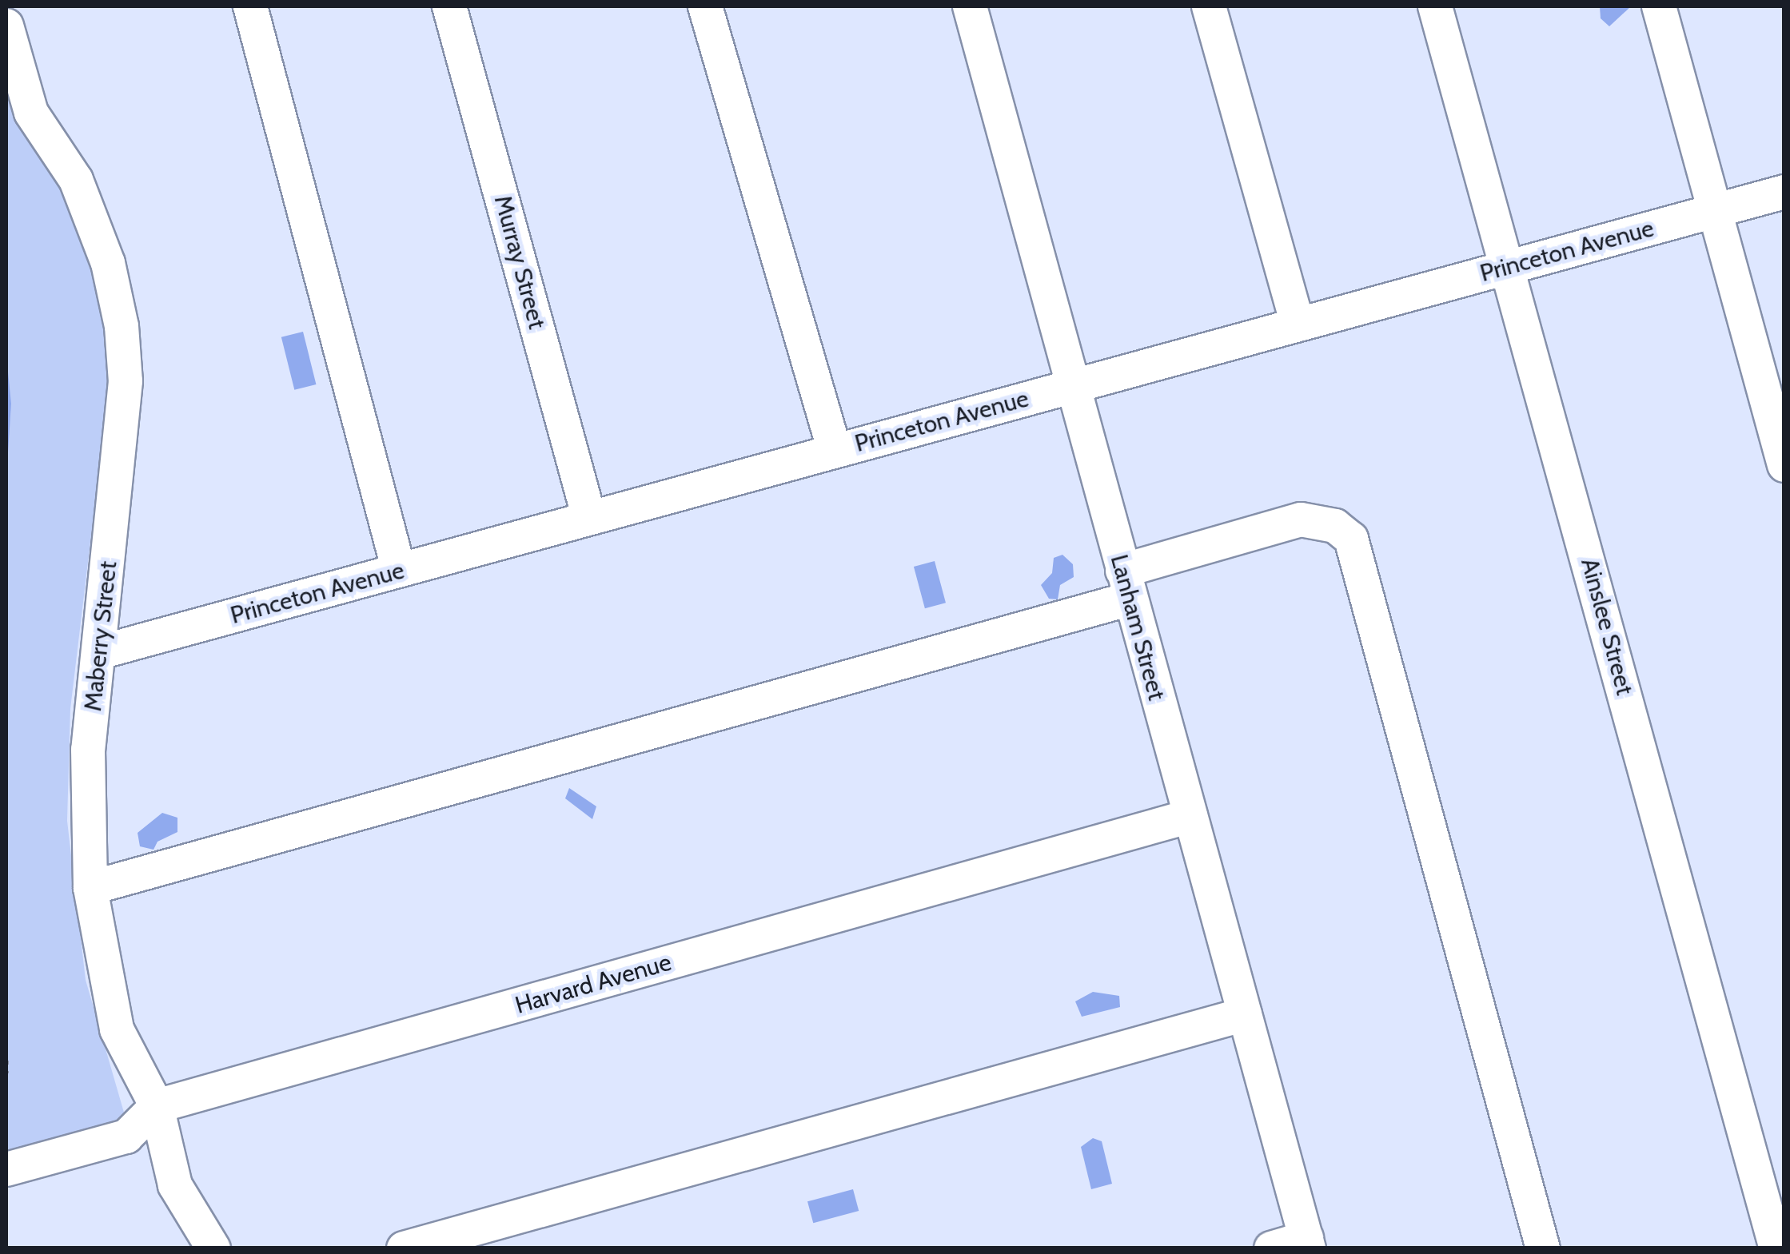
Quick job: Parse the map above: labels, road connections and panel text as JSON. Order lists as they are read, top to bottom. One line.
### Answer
{"streets":{"street":["Princeton Avenue","Murray Street","Ainslee Street","Lanham Street","Maberry Street","Harvard Avenue"]},"crossings":[["Princeton Avenue","Murray Street"],["Princeton Avenue","Ainslee Street"],["Princeton Avenue","Lanham Street"],["Princeton Avenue","Maberry Street"],["Lanham Street","Harvard Avenue"],["Maberry Street","Harvard Avenue"]]}
